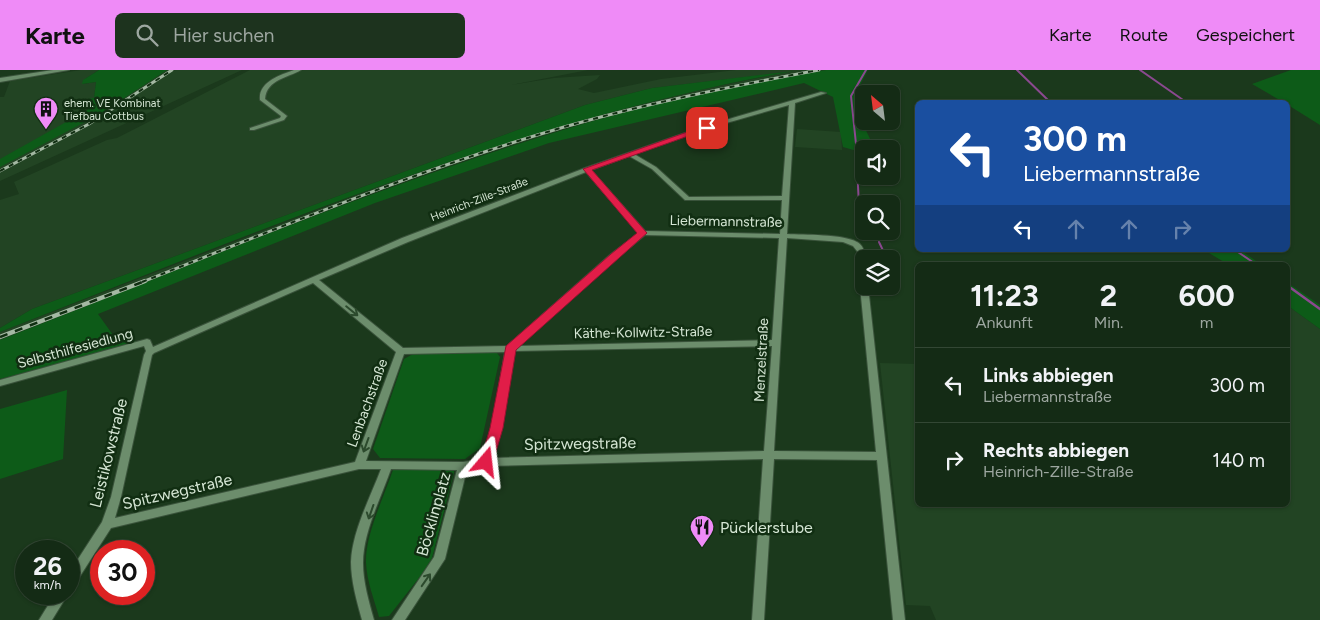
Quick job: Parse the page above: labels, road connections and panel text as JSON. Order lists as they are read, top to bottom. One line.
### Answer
{"streets":{"street":["Heinrich-Zille-Straße","Liebermannstraße","Käthe-Kollwitz-Straße","Selbsthilfesiedlung","Menzelstraße","Lenbachstraße","Spitzwegstraße","Leistikowstraße","Böcklinplatz"]},"crossings":[["Heinrich-Zille-Straße","Selbsthilfesiedlung"],["Heinrich-Zille-Straße","Menzelstraße"],["Heinrich-Zille-Straße","Lenbachstraße"],["Heinrich-Zille-Straße","Leistikowstraße"],["Liebermannstraße","Menzelstraße"],["Käthe-Kollwitz-Straße","Menzelstraße"],["Käthe-Kollwitz-Straße","Lenbachstraße"],["Selbsthilfesiedlung","Leistikowstraße"],["Menzelstraße","Spitzwegstraße"],["Lenbachstraße","Spitzwegstraße"],["Spitzwegstraße","Leistikowstraße"],["Spitzwegstraße","Böcklinplatz"]],"one_way":["Lenbachstraße"],"places":{"building":["ehem. VE Kombinat Tiefbau Cottbus"],"restaurant":["Pücklerstube"]},"north":"top left","page":{"header":"Karte","search":"Hier suchen","nav":["Karte","Route","Gespeichert"],"turn":["300 m","Liebermannstraße"],"eta":["11:23","Ankunft","2","Min.","600","m"],"list":[{"name":"Links abbiegen","note":"Liebermannstraße","value":"300 m"},{"name":"Rechts abbiegen","note":"Heinrich-Zille-Straße","value":"140 m"}],"speed":"26 km/h","limit":"30"}}
